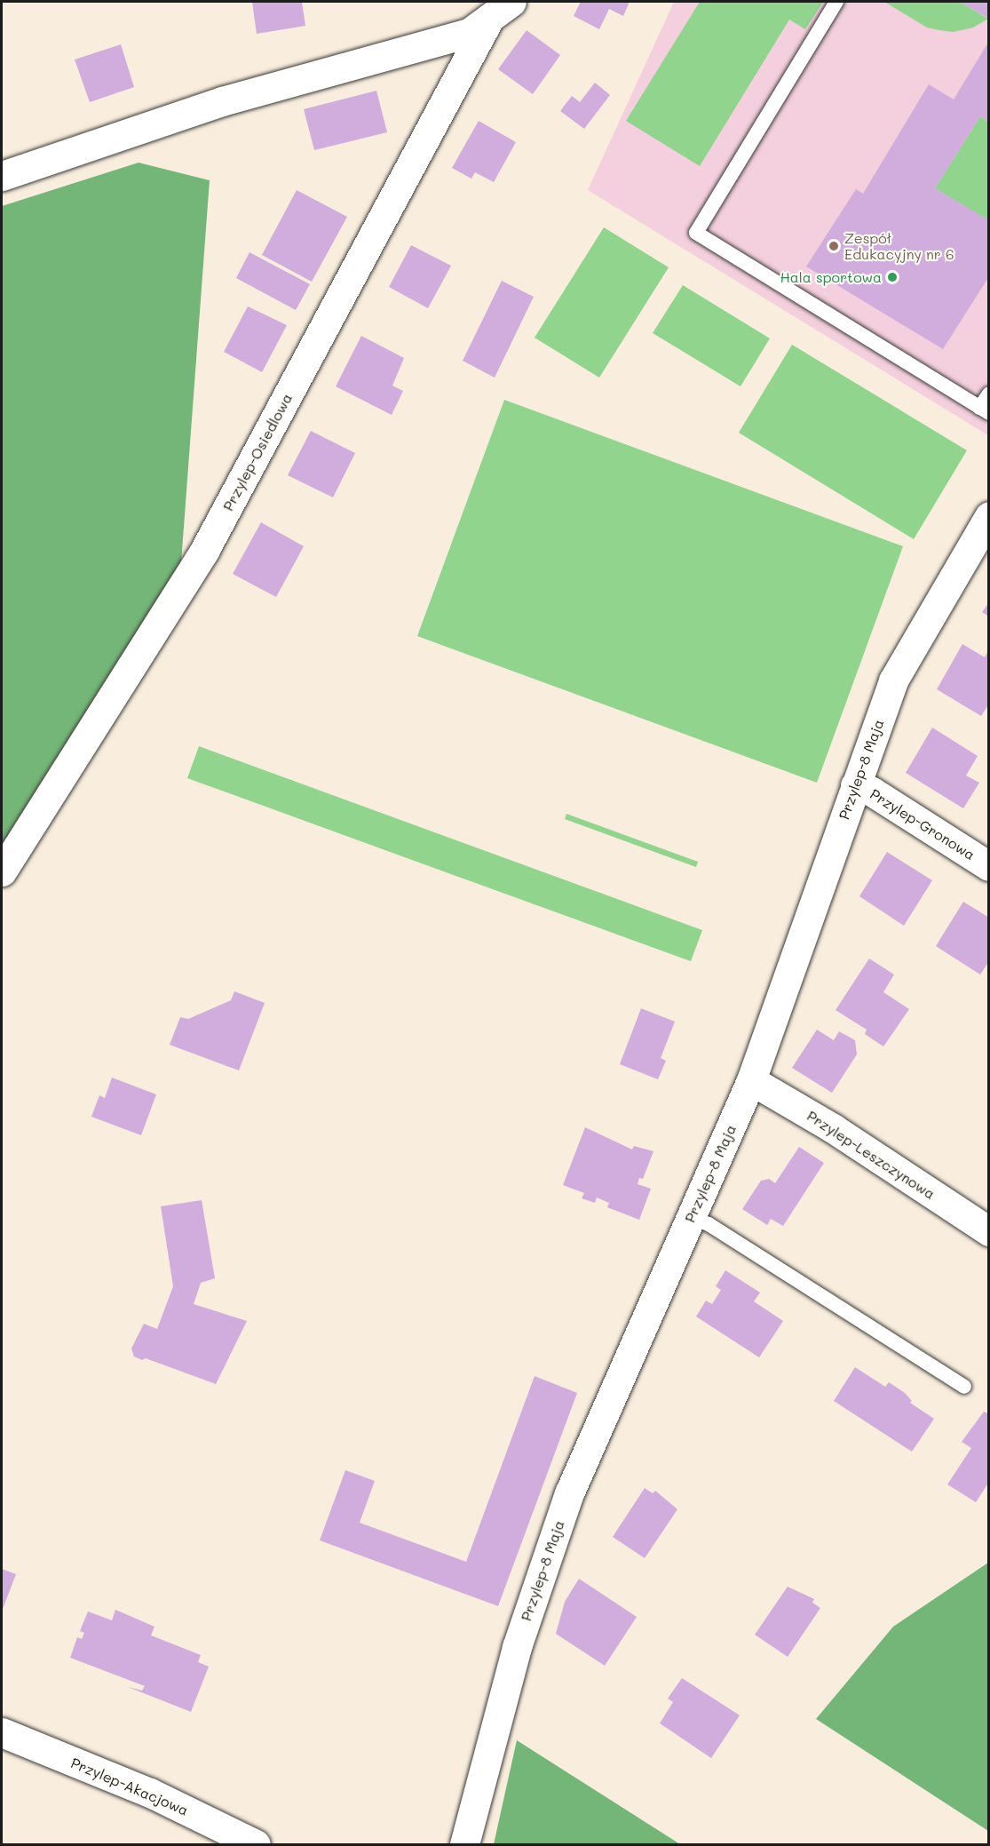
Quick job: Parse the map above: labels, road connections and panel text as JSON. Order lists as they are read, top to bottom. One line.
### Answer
{"streets":{"street":["Przylep-Osiedlowa","Przylep-8 Maja","Przylep-Gronowa","Przylep-Leszczynowa","Przylep-Akacjowa"]},"crossings":[["Przylep-8 Maja","Przylep-Gronowa"],["Przylep-8 Maja","Przylep-Leszczynowa"]],"places":["Zespół Edukacyjny nr 6","Hala sportowa"]}
